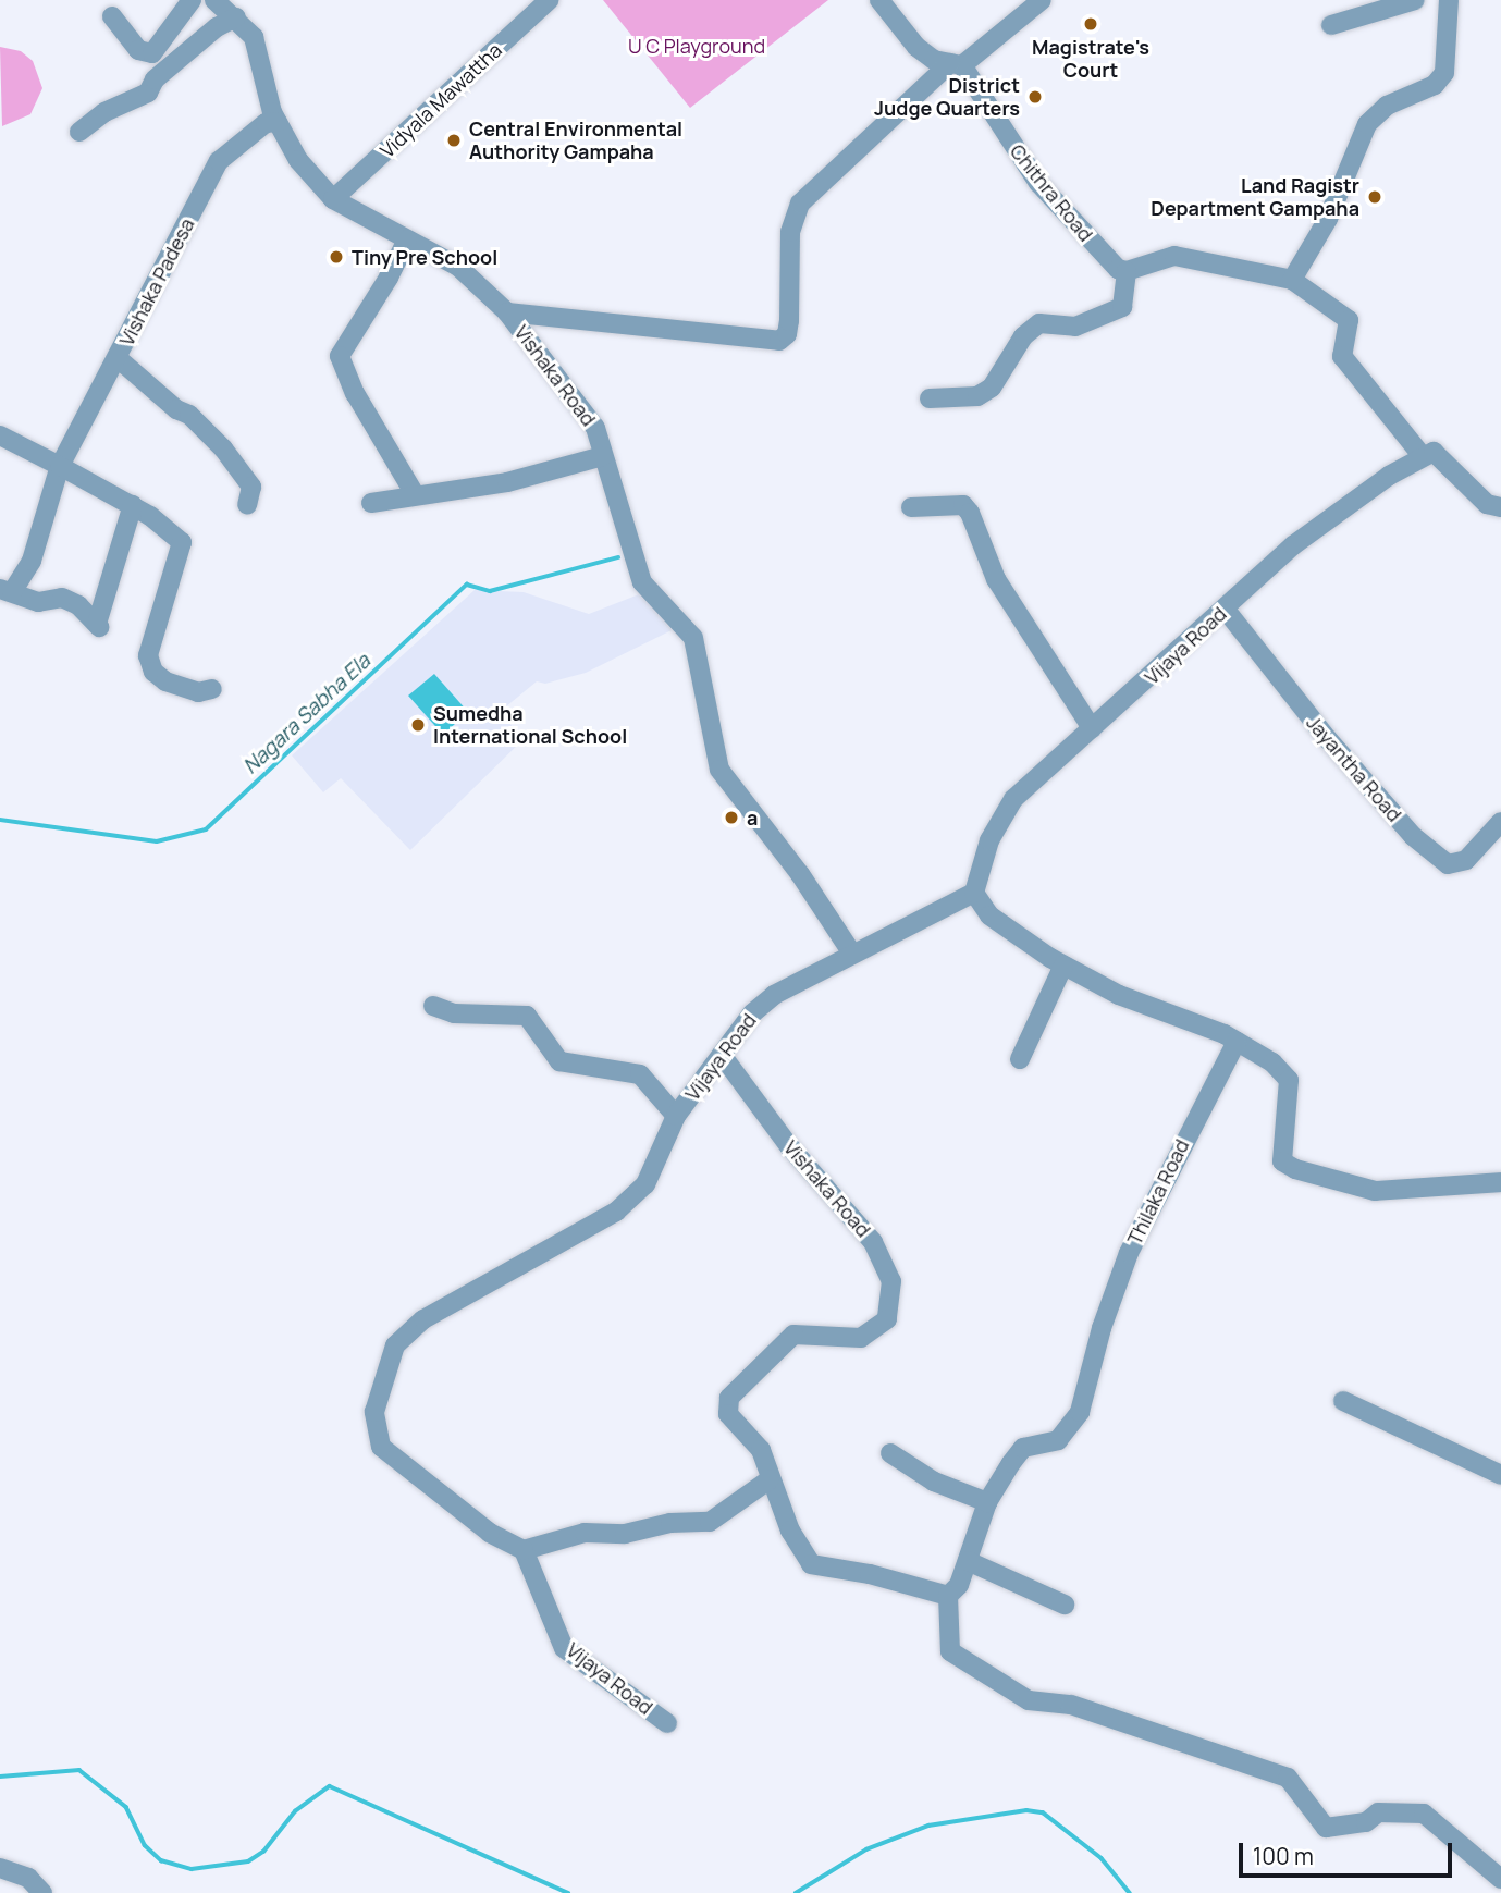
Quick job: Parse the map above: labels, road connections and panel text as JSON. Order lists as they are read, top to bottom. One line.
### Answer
{"streets":{"street":["Vidyala Mawattha","Chithra Road","Vishaka Padesa","Vishaka Road","Vijaya Road","Jayantha Road","Thilaka Road"]},"crossings":[["Vidyala Mawattha","Vishaka Road"],["Vishaka Padesa","Vishaka Road"],["Vishaka Road","Vijaya Road"],["Vishaka Road","Thilaka Road"],["Vijaya Road","Jayantha Road"]],"water":["Nagara Sabha Ela"],"parks":["U C Playground"],"places":["Magistrate's Court","District Judge Quarters","Central Environmental Authority Gampaha","Land Ragistr Department Gampaha","Tiny Pre School","Sumedha International School","a"],"scale_bar":"100 m"}
